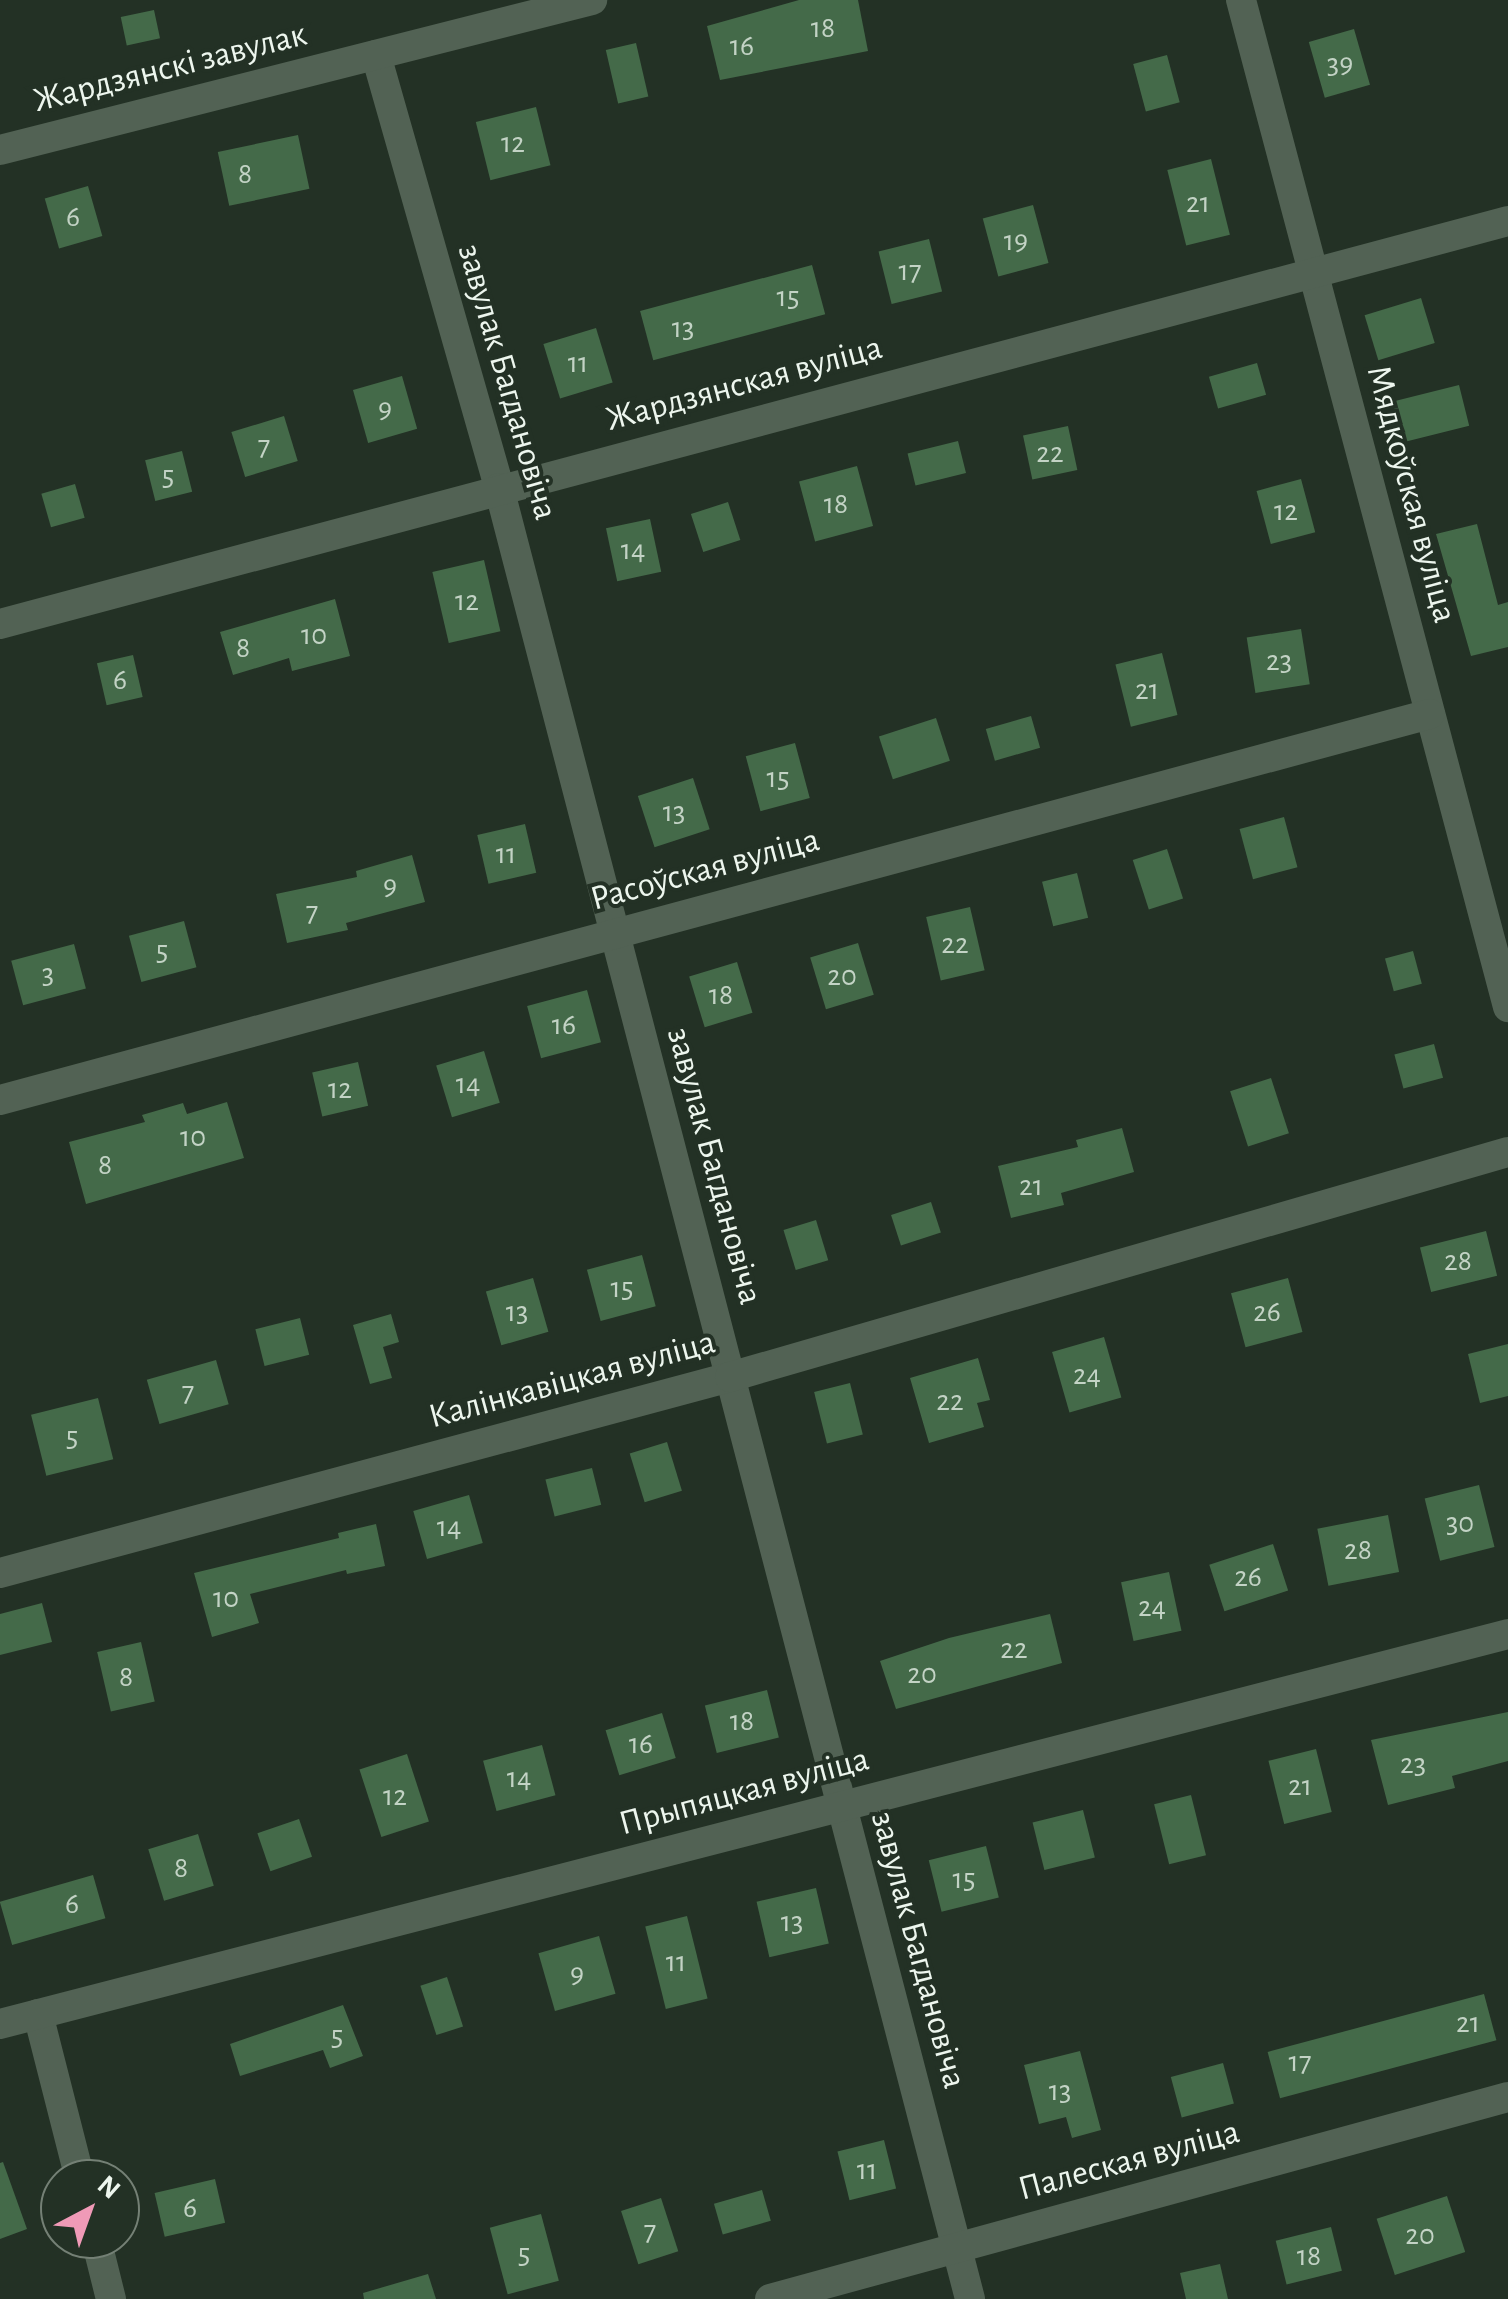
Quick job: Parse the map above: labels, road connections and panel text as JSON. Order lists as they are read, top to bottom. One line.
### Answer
{"streets":{"street":["Жардзянскі завулак","завулак Багдановіча","Жардзянская вуліца","Мядкоўская вуліца","Расоўская вуліца","Калінкавіцкая вуліца","Прыпяцкая вуліца","Палеская вуліца"]},"crossings":[["Жардзянскі завулак","завулак Багдановіча"],["завулак Багдановіча","Жардзянская вуліца"],["завулак Багдановіча","Расоўская вуліца"],["завулак Багдановіча","Калінкавіцкая вуліца"],["завулак Багдановіча","Прыпяцкая вуліца"],["завулак Багдановіча","Палеская вуліца"],["Жардзянская вуліца","Мядкоўская вуліца"],["Мядкоўская вуліца","Расоўская вуліца"]],"house_numbers":["18","16","39","12","8","21","6","19","17","15","13","11","9","7","22","5","18","12","14","12","10","8","23","6","21","15","13","11","9","7","22","5","3","20","18","16","14","12","10","8","21","28","15","13","26","24","7","22","5","30","14","28","26","10","24","22","20","8","18","16","23","14","21","12","8","15","6","13","11","9","21","5","17","13","11","6","7","20","5","18"],"north":"top right"}
